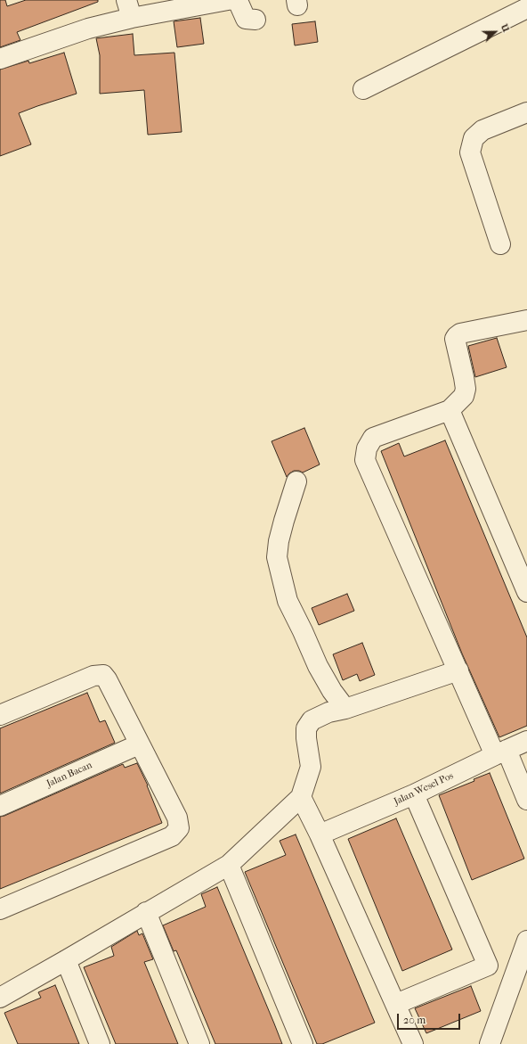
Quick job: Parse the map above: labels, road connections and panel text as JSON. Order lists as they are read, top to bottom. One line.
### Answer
{"streets":{"street":["Jalan Bacan","Jalan Wesel Pos"]},"scale_bar":"20 m","north":"right"}
